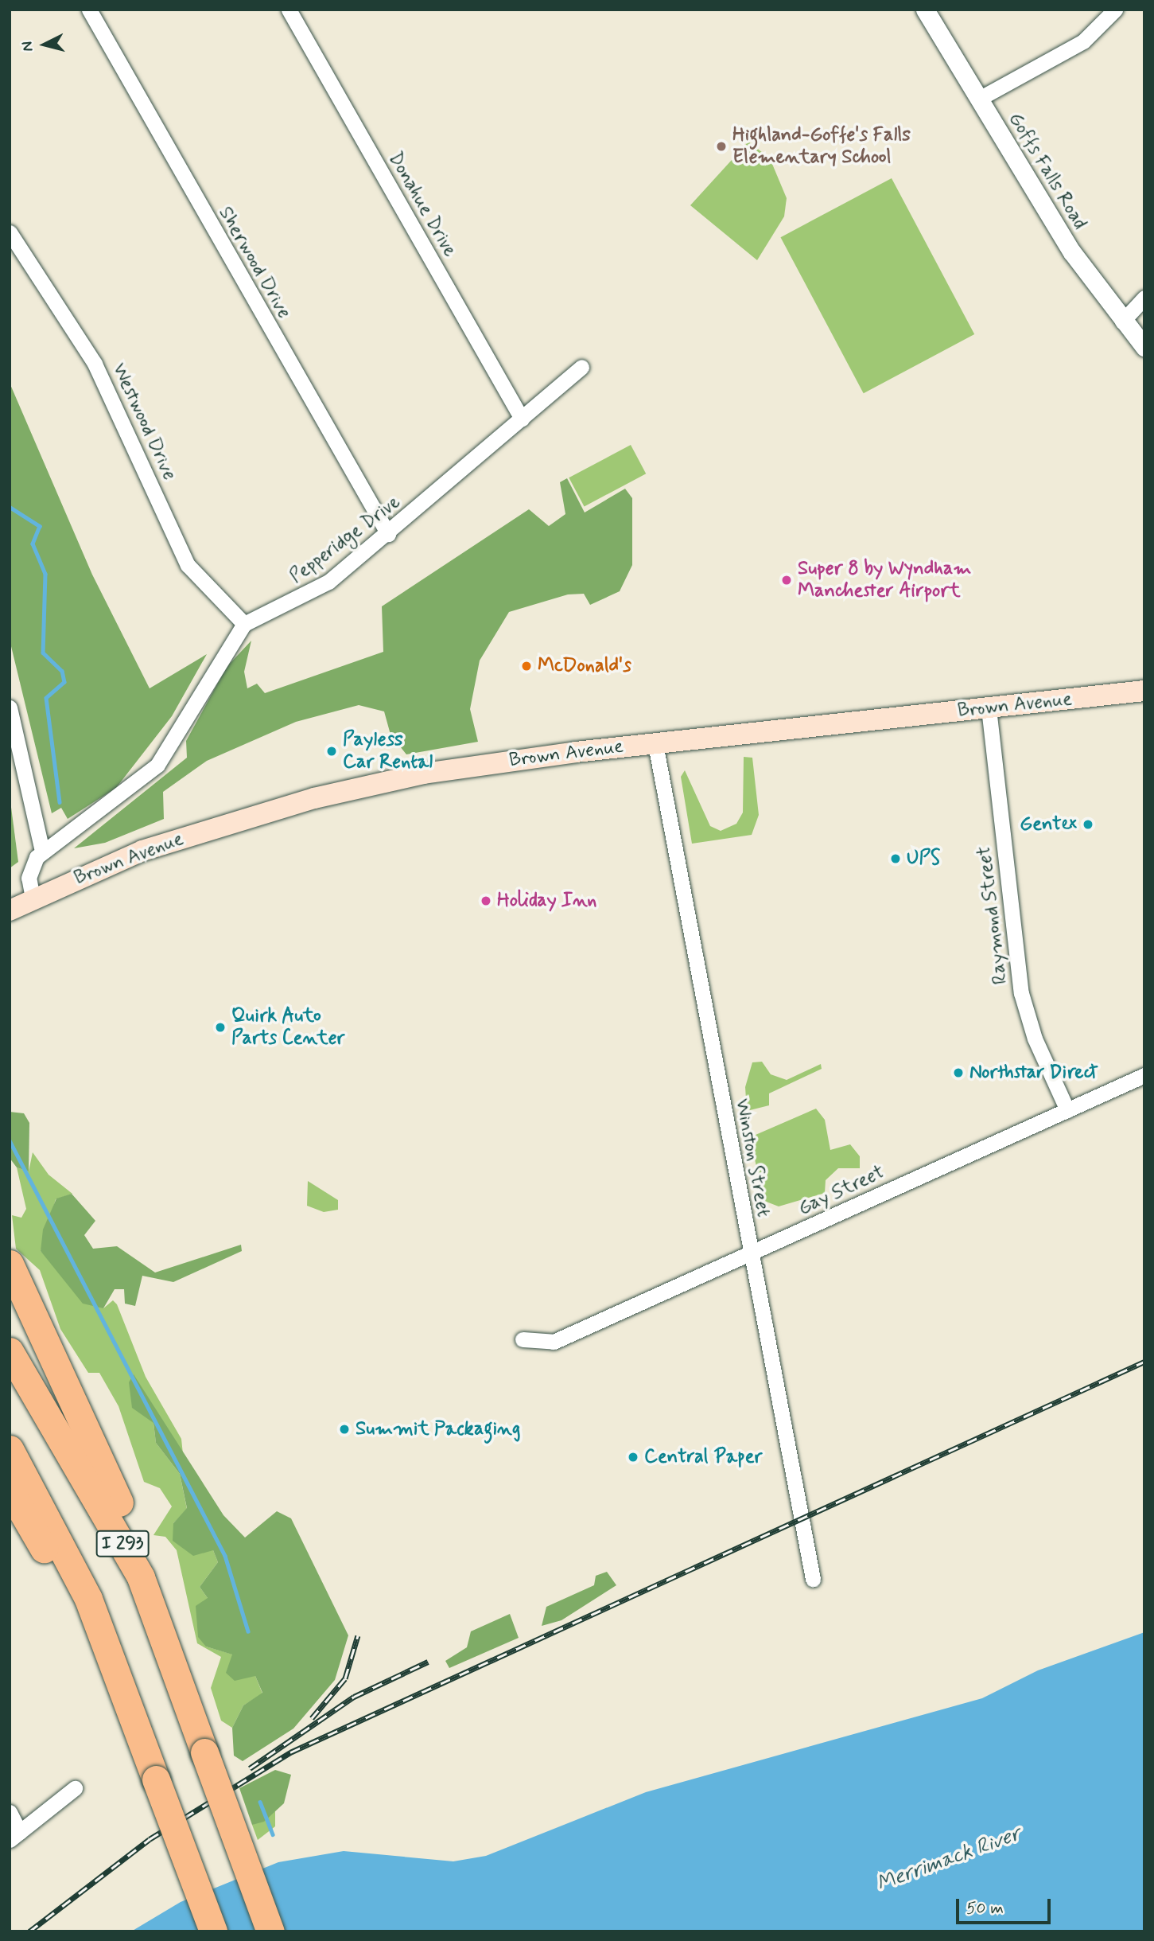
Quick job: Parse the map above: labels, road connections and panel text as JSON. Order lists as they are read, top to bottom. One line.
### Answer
{"streets":{"highway":["I 293"],"main road":["Brown Avenue"],"street":["Goffs Falls Road","Donahue Drive","Sherwood Drive","Westwood Drive","Pepperidge Drive","Raymond Street","Winston Street","Gay Street"]},"crossings":[["Donahue Drive","Pepperidge Drive"],["Sherwood Drive","Pepperidge Drive"],["Westwood Drive","Pepperidge Drive"],["Brown Avenue","Raymond Street"],["Brown Avenue","Winston Street"],["Raymond Street","Gay Street"],["Winston Street","Gay Street"]],"water":["Merrimack River"],"places":["Highland-Goffe's Falls Elementary School","Super 8 by Wyndham Manchester Airport","McDonald's","Payless Car Rental","Gentex","UPS","Holiday Inn","Quirk Auto Parts Center","Northstar Direct","Summit Packaging","Central Paper"],"scale_bar":"50 m","north":"left"}
